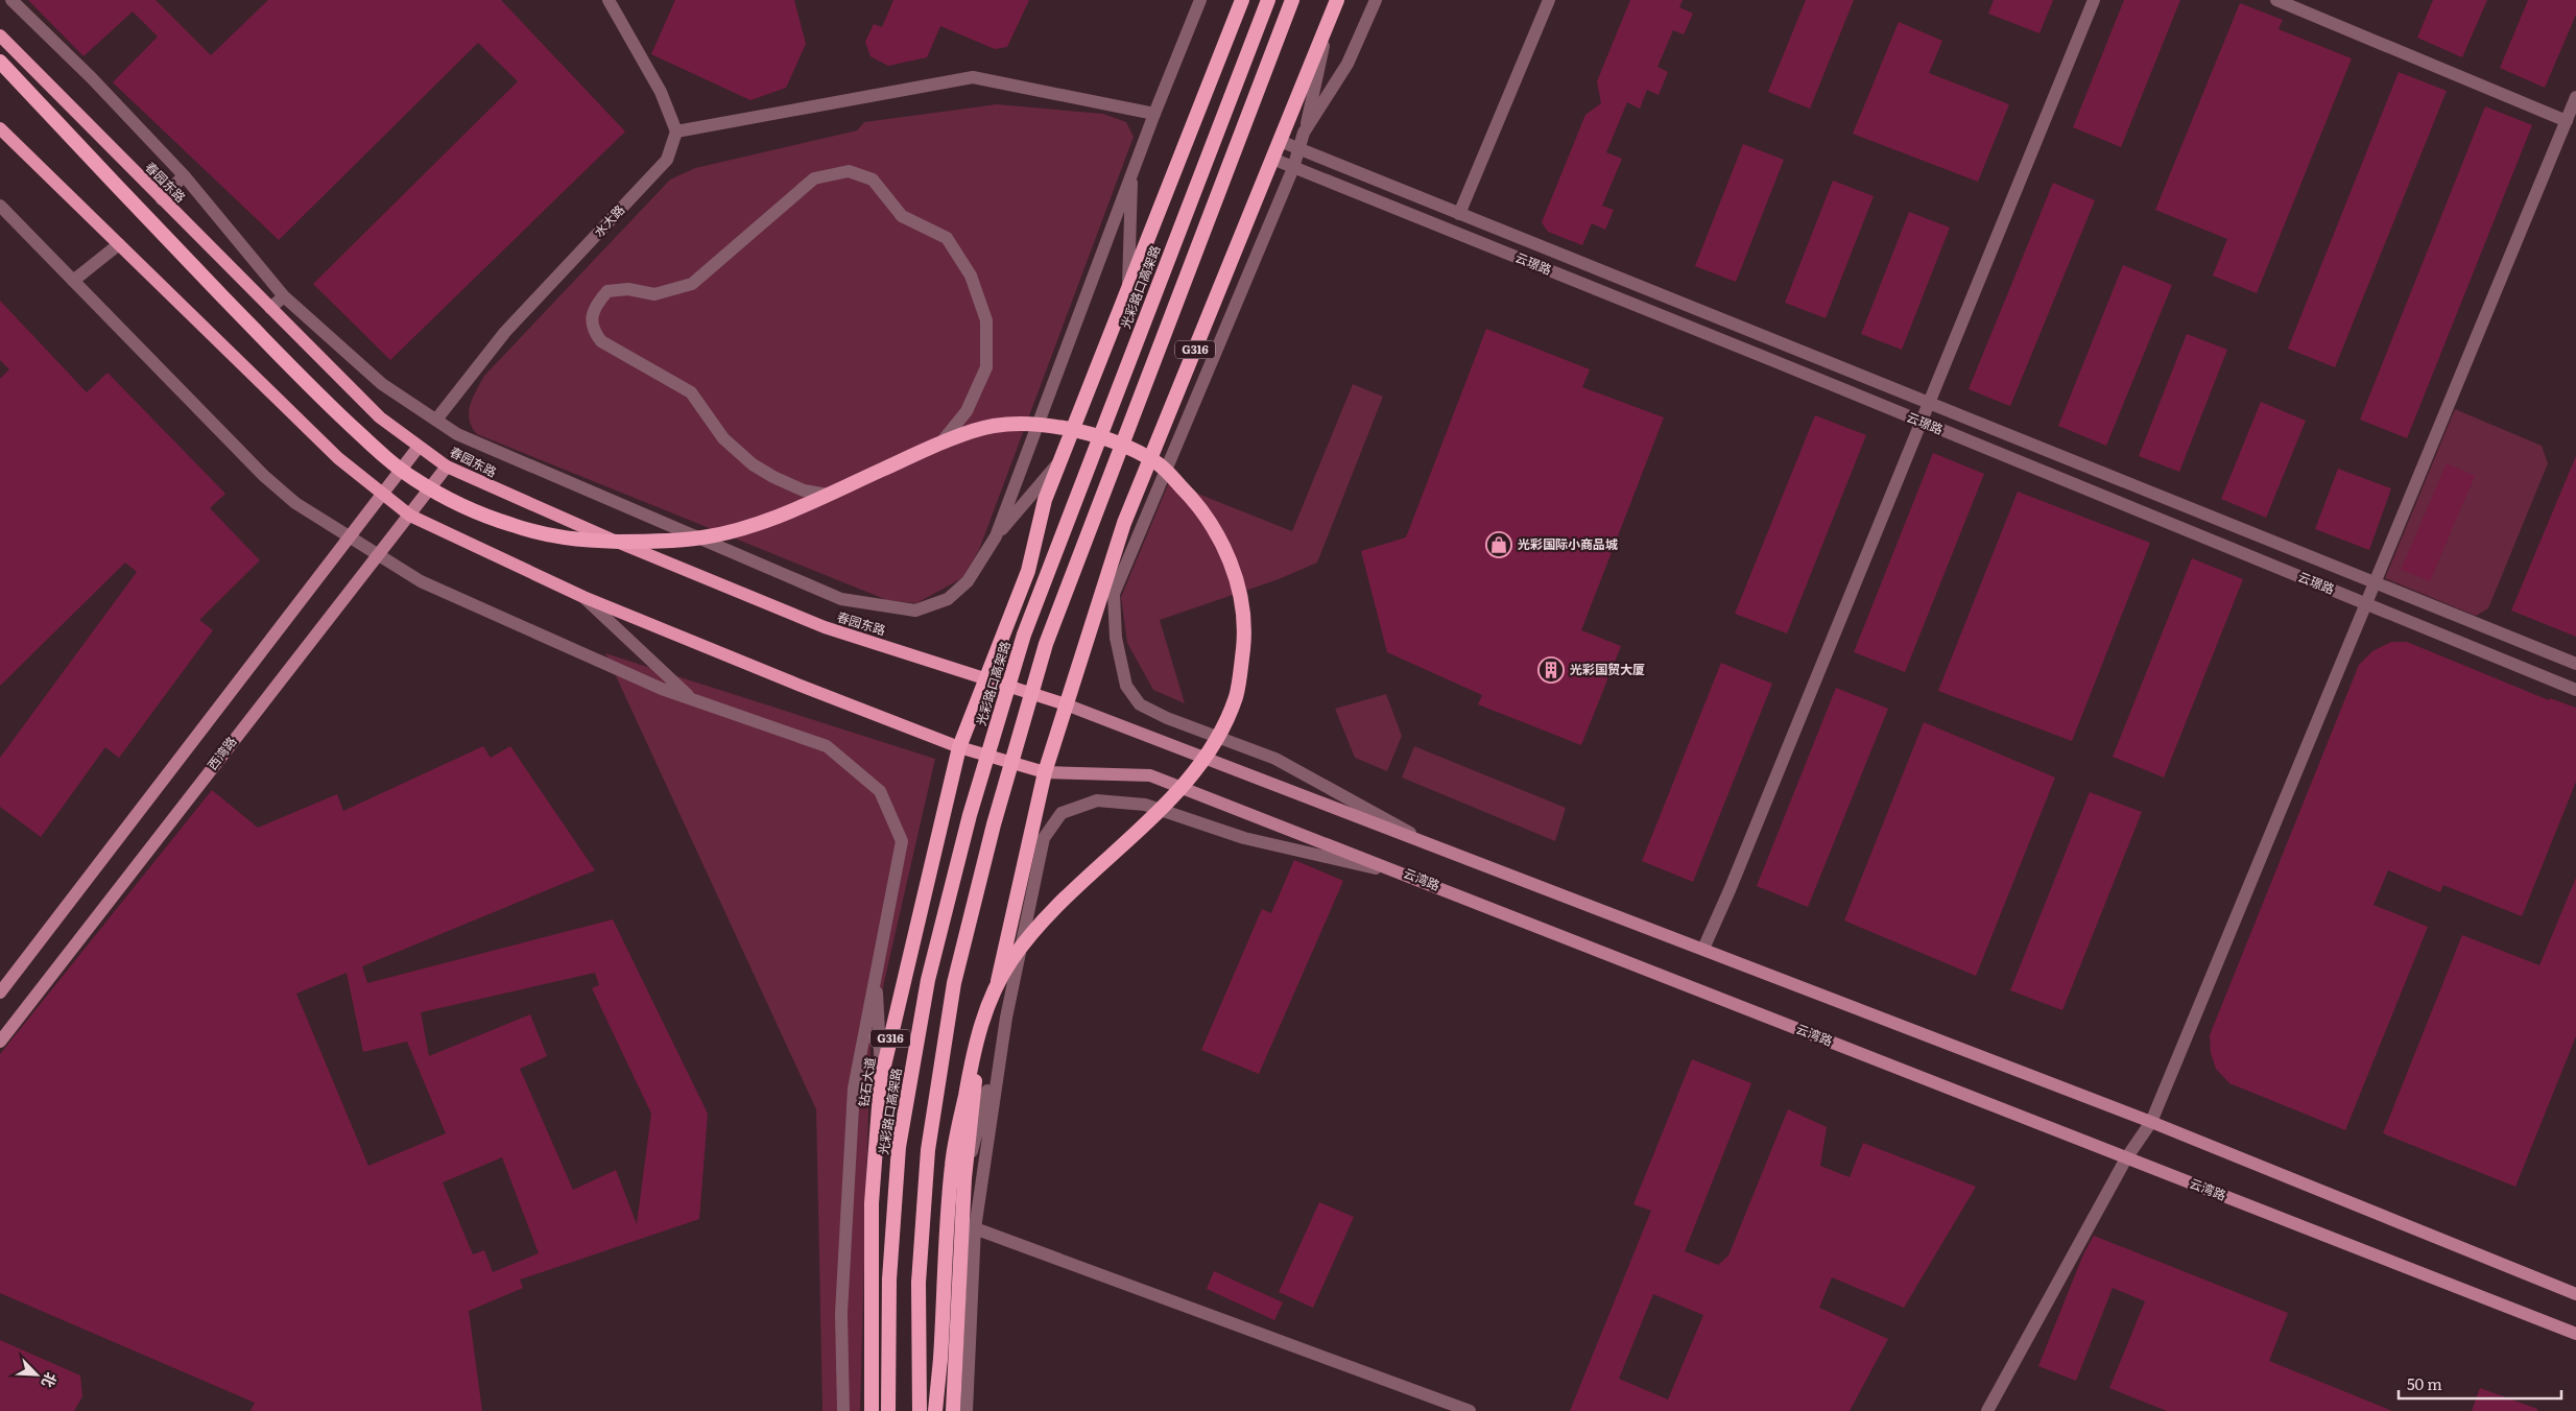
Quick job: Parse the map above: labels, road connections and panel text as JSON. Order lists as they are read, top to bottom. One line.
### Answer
{"streets":{"highway":["光彩路口高架路","G316","钻石大道"],"main road":["春园东路","西湾路","云湾路"],"street":["水大路","云璟路"]},"crossings":[["春园东路","G316"],["春园东路","西湾路"],["春园东路","钻石大道"],["云璟路","G316"],["G316","云湾路"],["G316","钻石大道"]],"places":{"shop":["光彩国际小商品城"],"building":["光彩国贸大厦"]},"scale_bar":"50 m","north":"bottom right"}
